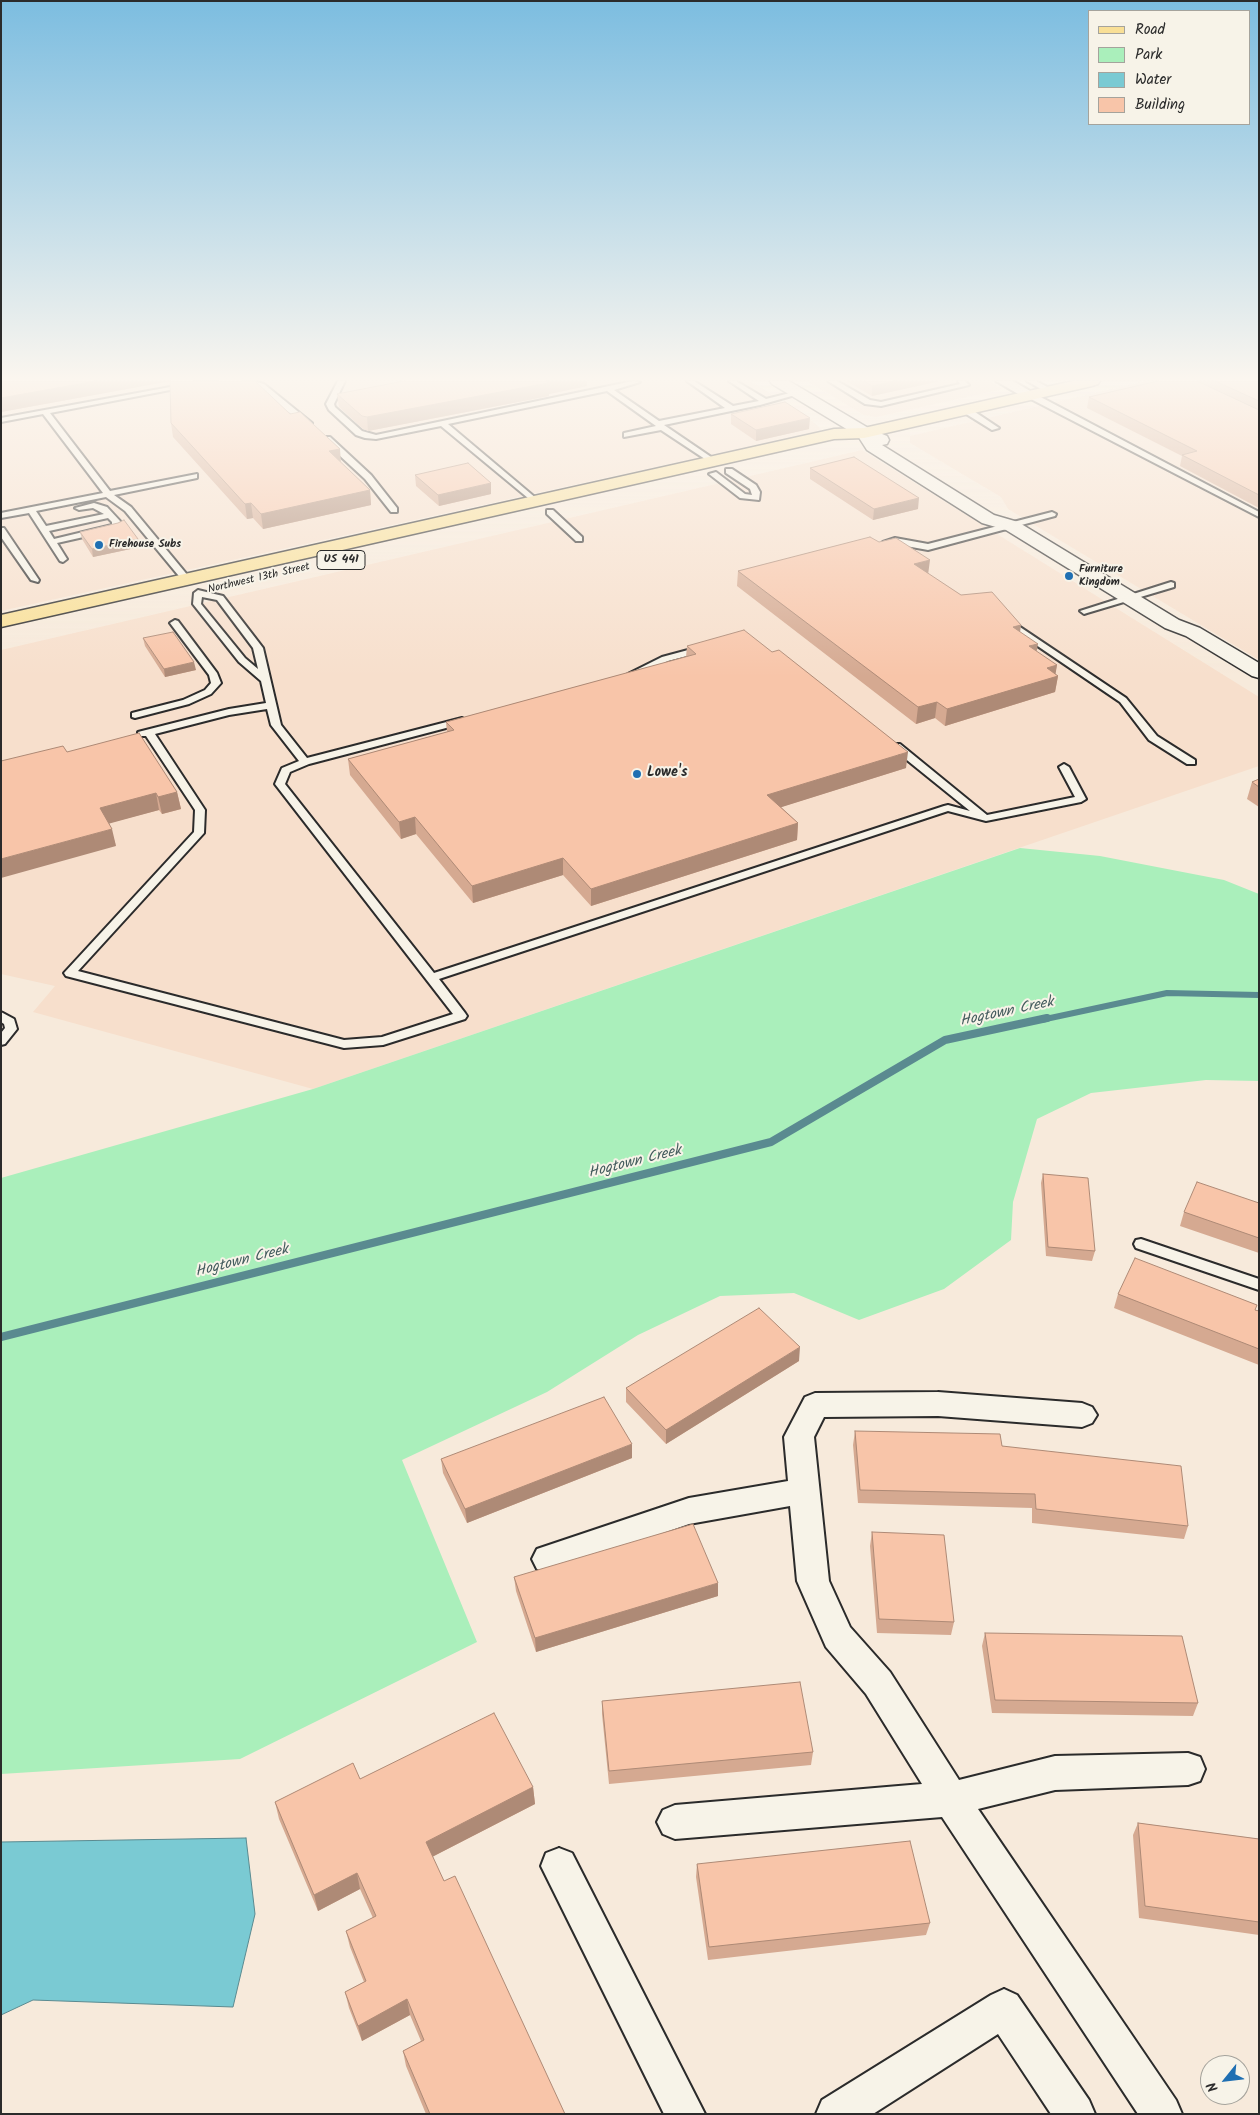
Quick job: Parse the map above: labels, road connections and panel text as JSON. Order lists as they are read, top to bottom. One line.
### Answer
{"streets":{"main road":["US 441","Northwest 13th Street"]},"water":["Hogtown Creek"],"places":["Firehouse Subs","Furniture Kingdom","Lowe's"],"legend":["Road","Park","Water","Building"],"north":"bottom left"}
